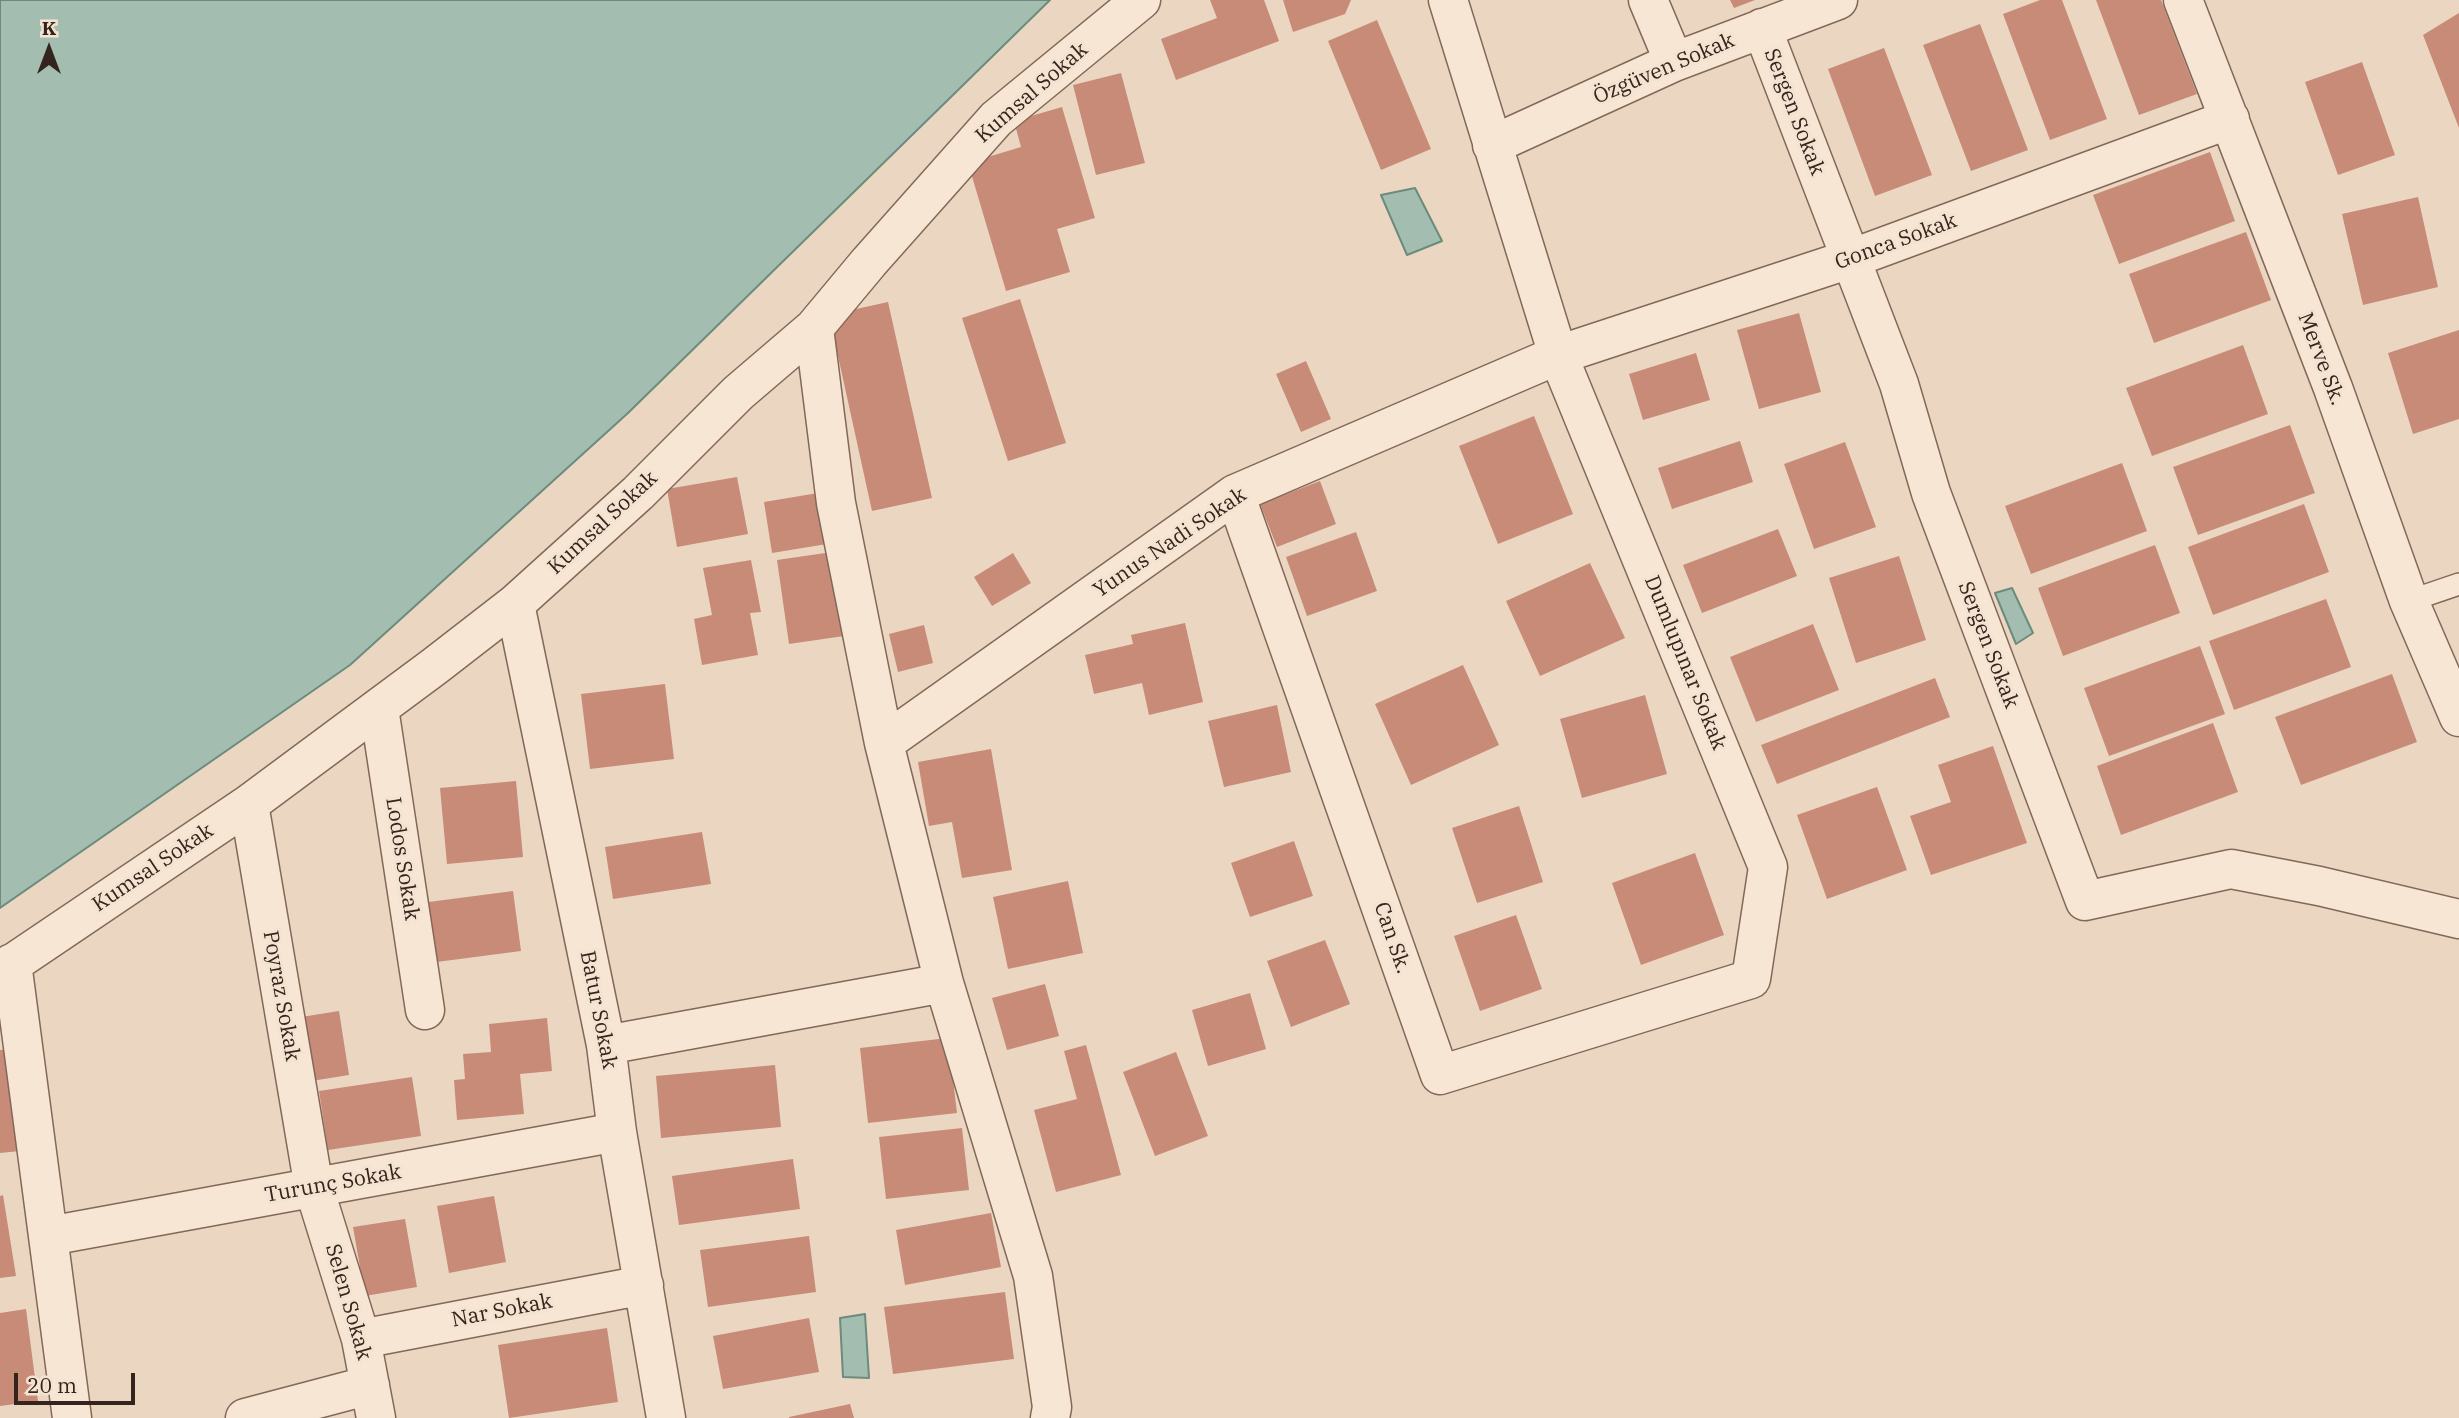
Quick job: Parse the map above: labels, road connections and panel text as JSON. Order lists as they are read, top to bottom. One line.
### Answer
{"streets":{"street":["Özgüven Sokak","Kumsal Sokak","Sergen Sokak","Gonca Sokak","Merve Sk.","Yunus Nadi Sokak","Dumlupınar Sokak","Lodos Sokak","Can Sk.","Poyraz Sokak","Batur Sokak","Turunç Sokak","Selen Sokak","Nar Sokak"]},"crossings":[["Özgüven Sokak","Sergen Sokak"],["Özgüven Sokak","Dumlupınar Sokak"],["Kumsal Sokak","Lodos Sokak"],["Kumsal Sokak","Poyraz Sokak"],["Kumsal Sokak","Batur Sokak"],["Sergen Sokak","Gonca Sokak"],["Gonca Sokak","Merve Sk."],["Gonca Sokak","Yunus Nadi Sokak"],["Gonca Sokak","Dumlupınar Sokak"],["Yunus Nadi Sokak","Dumlupınar Sokak"],["Yunus Nadi Sokak","Can Sk."],["Dumlupınar Sokak","Can Sk."],["Poyraz Sokak","Turunç Sokak"],["Poyraz Sokak","Selen Sokak"],["Batur Sokak","Turunç Sokak"],["Batur Sokak","Nar Sokak"],["Turunç Sokak","Selen Sokak"],["Selen Sokak","Nar Sokak"]],"scale_bar":"20 m","north":"top"}
